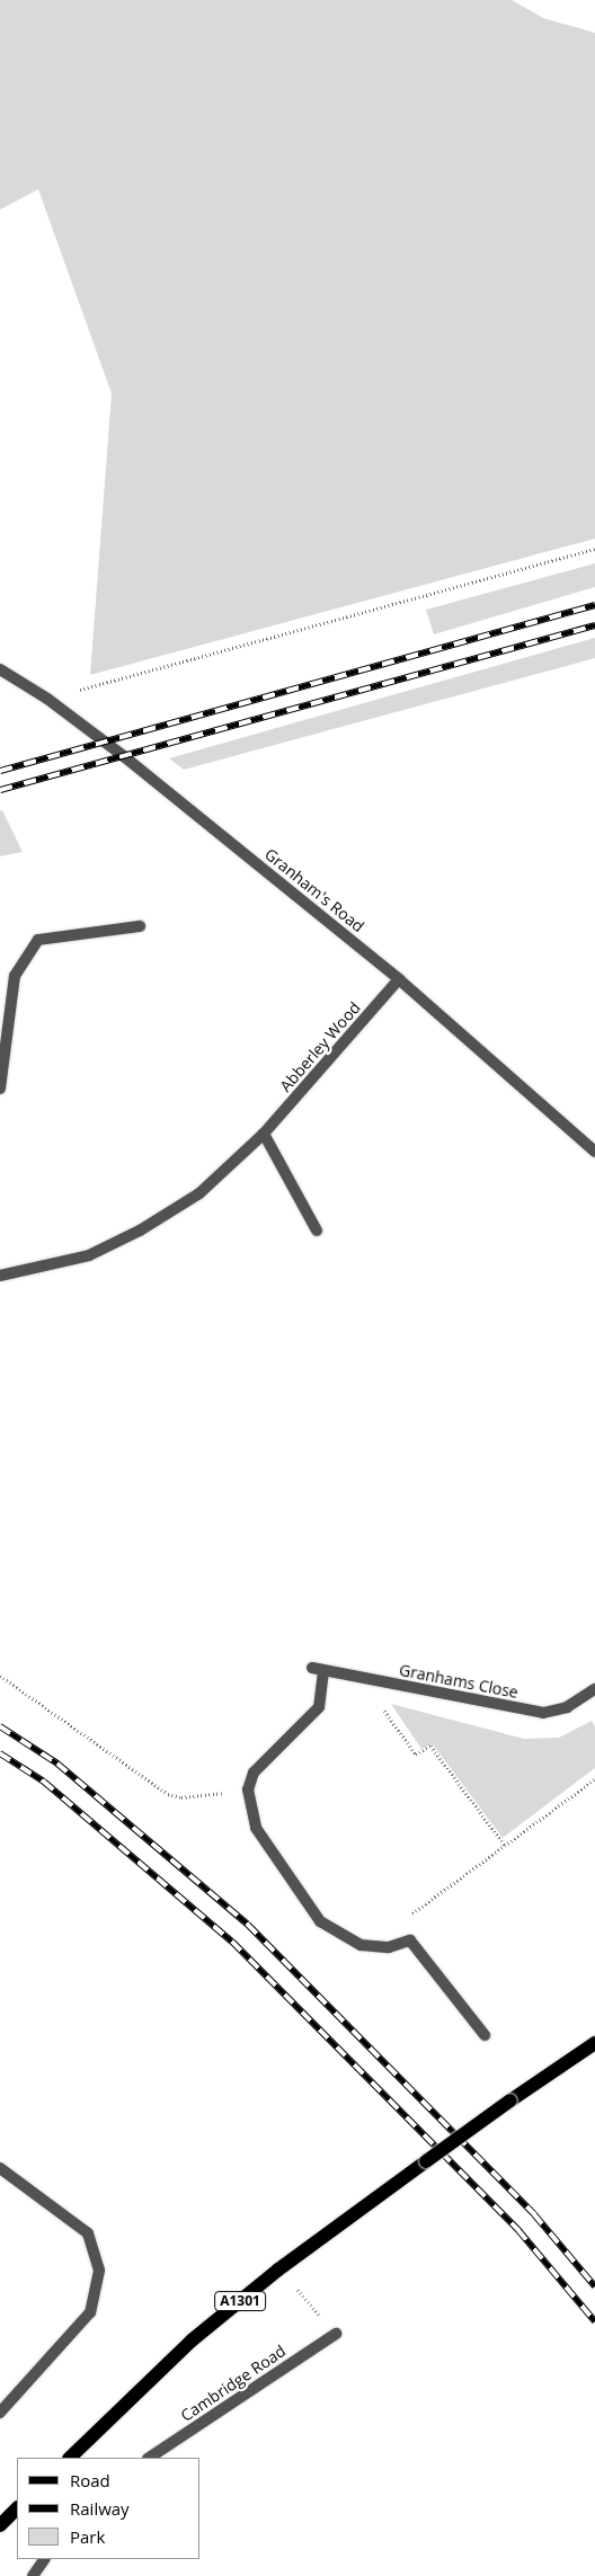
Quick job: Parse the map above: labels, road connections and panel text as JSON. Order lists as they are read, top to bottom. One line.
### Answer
{"streets":{"main road":["A1301"],"street":["Granham's Road","Abberley Wood","Granhams Close","Cambridge Road"]},"crossings":[["Granham's Road","Abberley Wood"]],"legend":["Road","Railway","Park"]}
